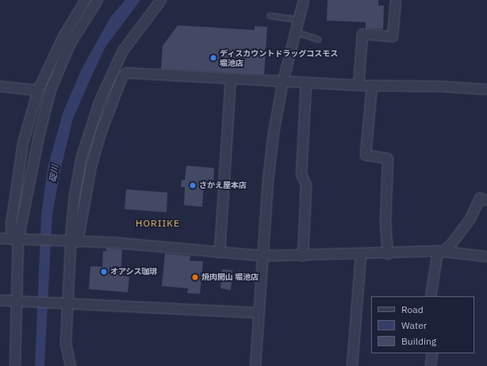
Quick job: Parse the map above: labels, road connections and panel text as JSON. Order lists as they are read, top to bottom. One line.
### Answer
{"districts":["HORIIKE"],"water":["碇川"],"places":["ディスカウントドラッグコスモス 堀池店","さかえ屋本店","オアシス珈琲","焼肉開山 堀池店"],"legend":["Road","Water","Building"]}
